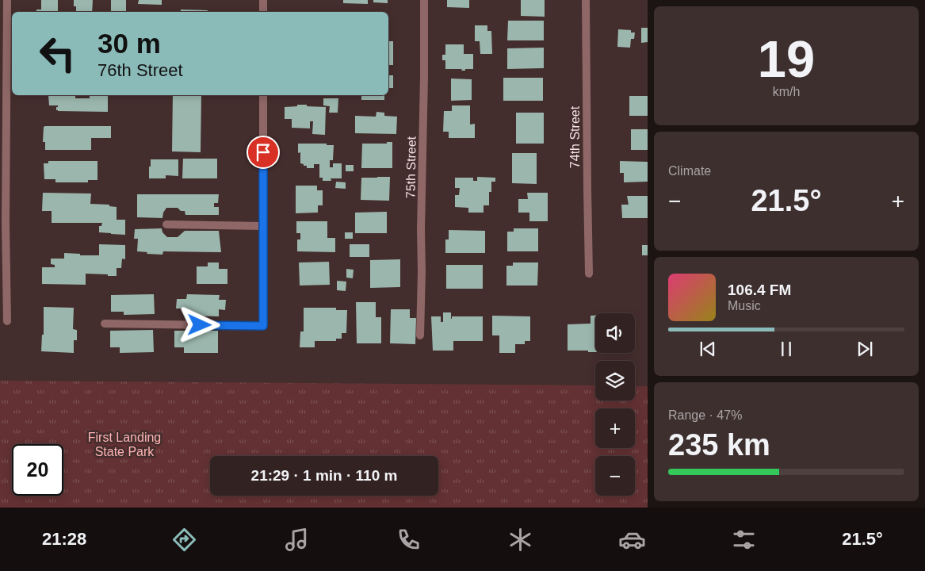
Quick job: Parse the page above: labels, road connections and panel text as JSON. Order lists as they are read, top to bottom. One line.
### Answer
{"streets":{"street":["74th Street","75th Street"]},"parks":["First Landing State Park"],"page":{"tile":[["19","km/h"],"Climate",["Range · 47%","235 km"]],"turn":["30 m","76th Street"],"heat":["−","21.5°","+"],"song":["106.4 FM","Music"],"map_buttons":["+","−"],"limit":"20","trip":"21:29 · 1 min · 110 m","tabs":["21:28","21.5°"]}}
